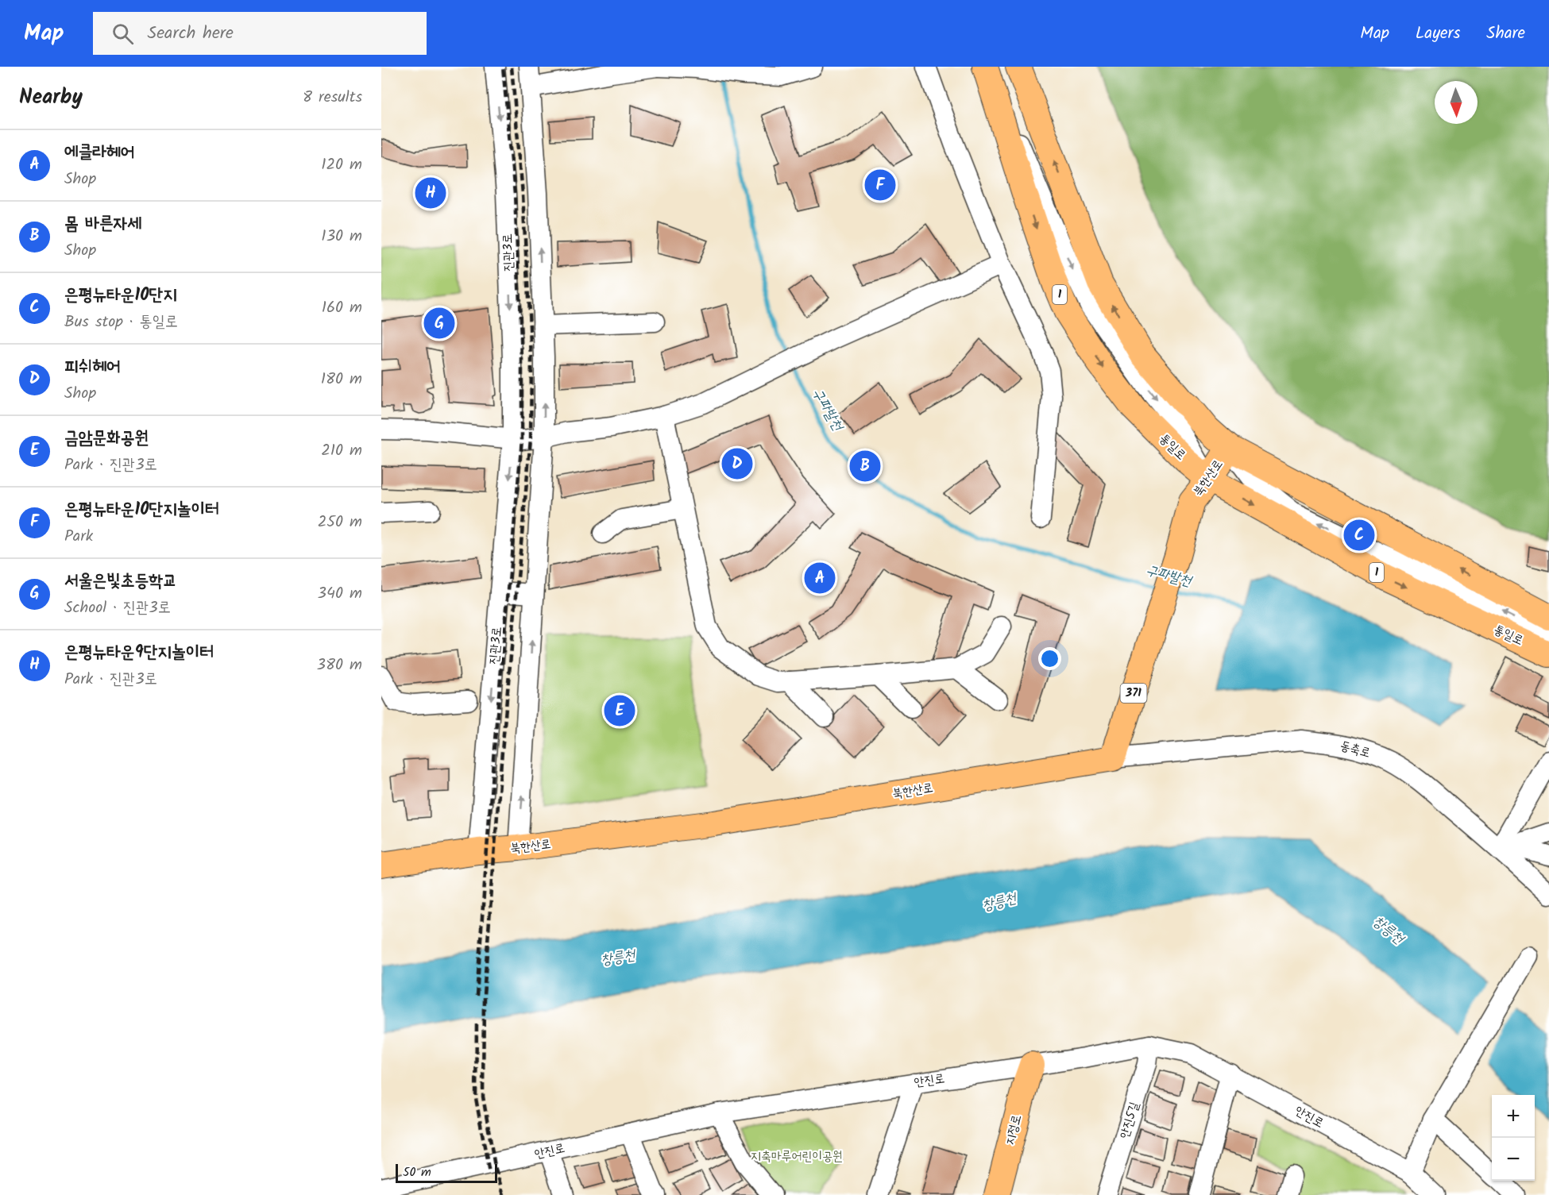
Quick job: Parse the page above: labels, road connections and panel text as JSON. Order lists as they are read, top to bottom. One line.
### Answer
{"streets":{"main road":["1","통일로","북한산로","371","지정로"],"street":["진관3로","동축로","안진로","안진5길"]},"crossings":[["진관3로","북한산로"],["통일로","북한산로"],["북한산로","동축로"],["안진로","안진5길"],["안진로","지정로"]],"water":["구파발천","창릉천"],"parks":["지축마루어린이공원"],"scale_bar":"50 m","north":"bottom","page":{"header":"Map","search":"Search here","nav":["Map","Layers","Share"],"heading":["Nearby","8 results"],"list":[{"mark":"A","name":"에클라헤어","note":"Shop","value":"120 m"},{"mark":"B","name":"몸 바른자세","note":"Shop","value":"130 m"},{"mark":"C","name":"은평뉴타운10단지","note":"Bus stop · 통일로","value":"160 m"},{"mark":"D","name":"피쉬헤어","note":"Shop","value":"180 m"},{"mark":"E","name":"금암문화공원","note":"Park · 진관3로","value":"210 m"},{"mark":"F","name":"은평뉴타운10단지놀이터","note":"Park","value":"250 m"},{"mark":"G","name":"서울은빛초등학교","note":"School · 진관3로","value":"340 m"},{"mark":"H","name":"은평뉴타운9단지놀이터","note":"Park · 진관3로","value":"380 m"}],"pins":["F","H","G","D","B","C","A","E"],"map_buttons":["+","−"],"scale":"50 m"}}
